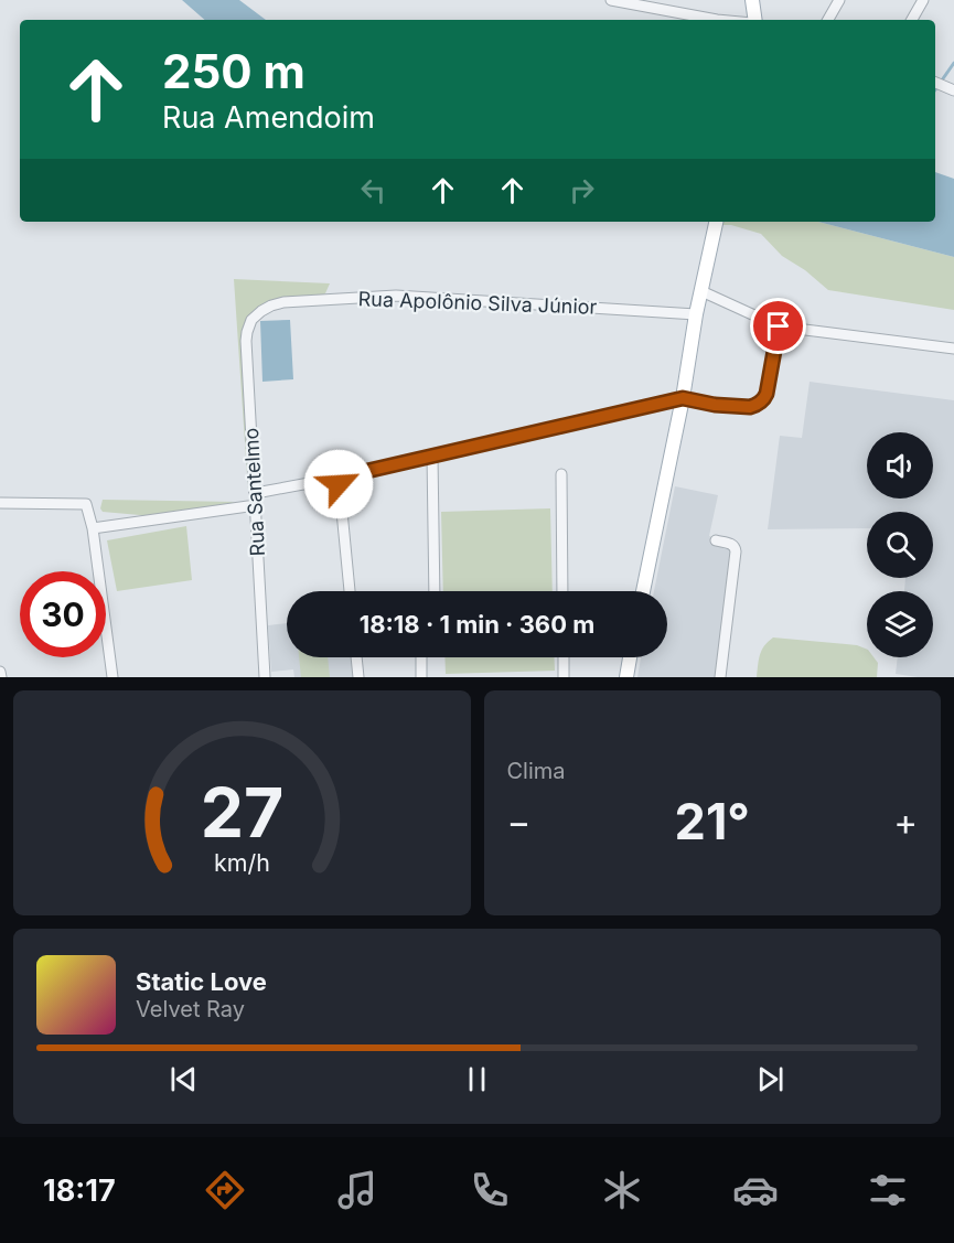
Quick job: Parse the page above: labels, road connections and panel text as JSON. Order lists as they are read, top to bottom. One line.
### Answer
{"streets":{"street":["Rua Apolônio Silva Júnior","Rua Santelmo"]},"crossings":[["Rua Apolônio Silva Júnior","Rua Santelmo"]],"page":{"turn":["250 m","Rua Amendoim"],"limit":"30","trip":"18:18 · 1 min · 360 m","tile":"Clima","heat":["−","21°","+"],"song":["Static Love","Velvet Ray"],"tabs":"18:17","gauge":["27","km/h"]}}
